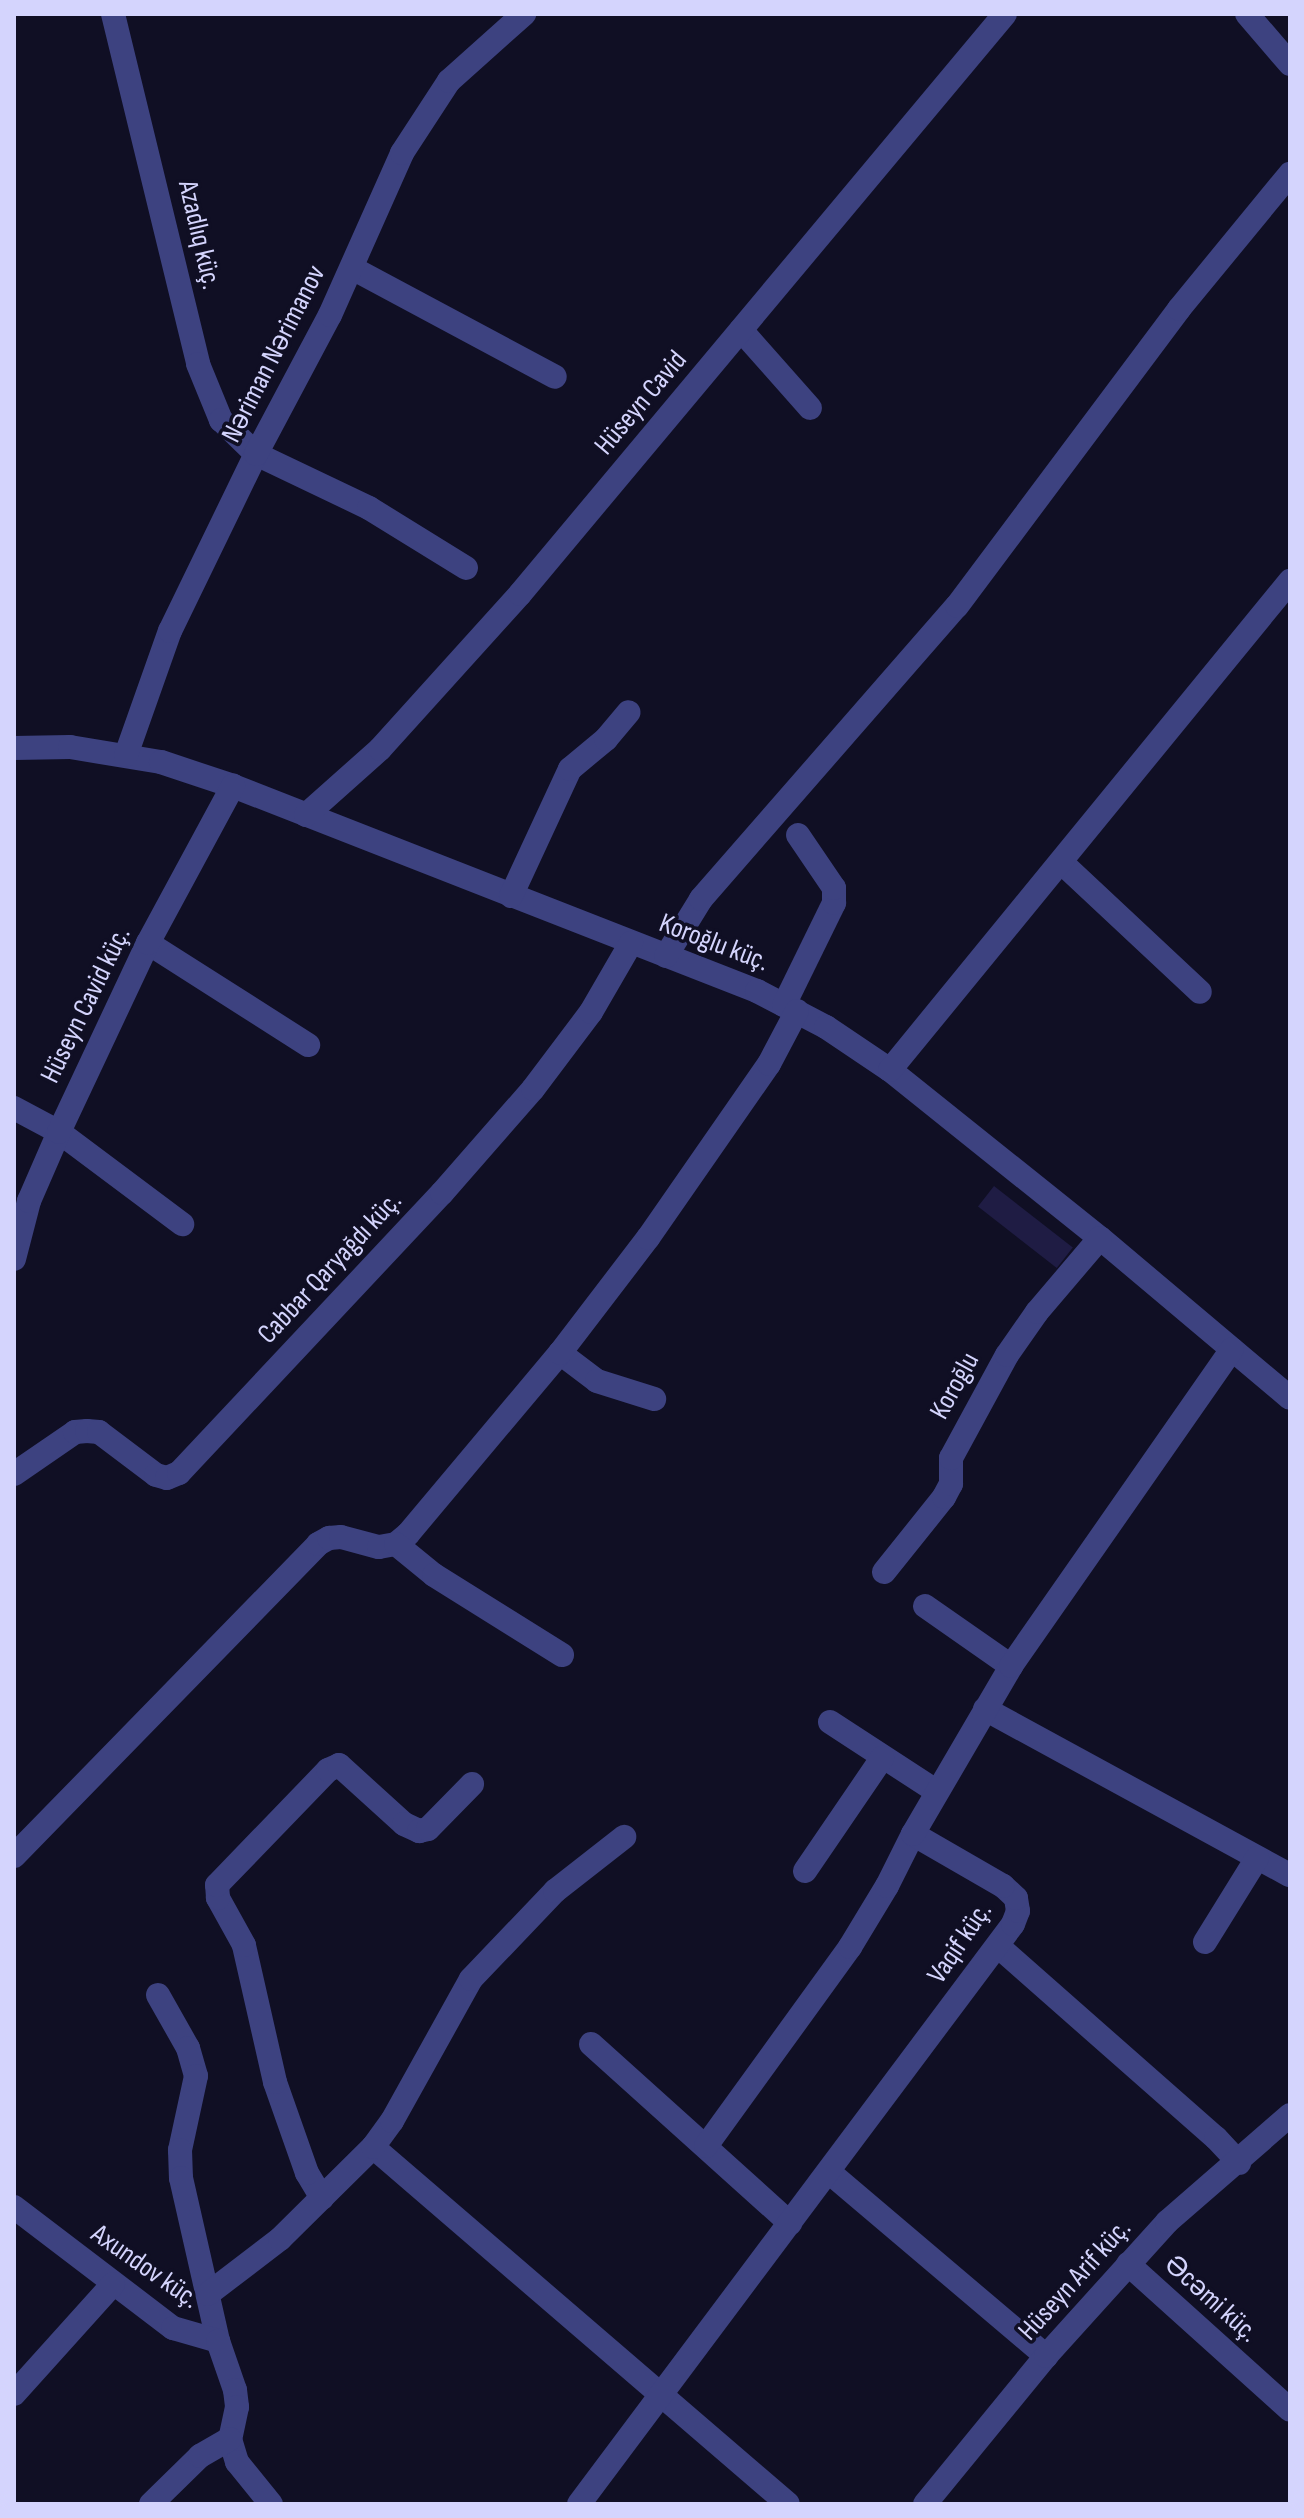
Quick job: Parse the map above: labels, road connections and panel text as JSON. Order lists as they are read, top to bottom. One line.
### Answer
{"streets":{"street":["Azadlıq küç.","Nəriman Nərimanov","Hüseyn Cavid","Koroğlu küç.","Hüseyn Cavid küç.","Cabbar Qaryağdı küç.","Koroğlu","Vaqif küç.","Axundov küç.","Hüseyn Arif küç.","Əcəmi küç."]},"crossings":[["Azadlıq küç.","Nəriman Nərimanov"],["Nəriman Nərimanov","Koroğlu küç."],["Hüseyn Cavid","Koroğlu küç."],["Koroğlu küç.","Hüseyn Cavid küç."],["Koroğlu küç.","Cabbar Qaryağdı küç."],["Koroğlu küç.","Koroğlu"],["Hüseyn Arif küç.","Əcəmi küç."]]}
